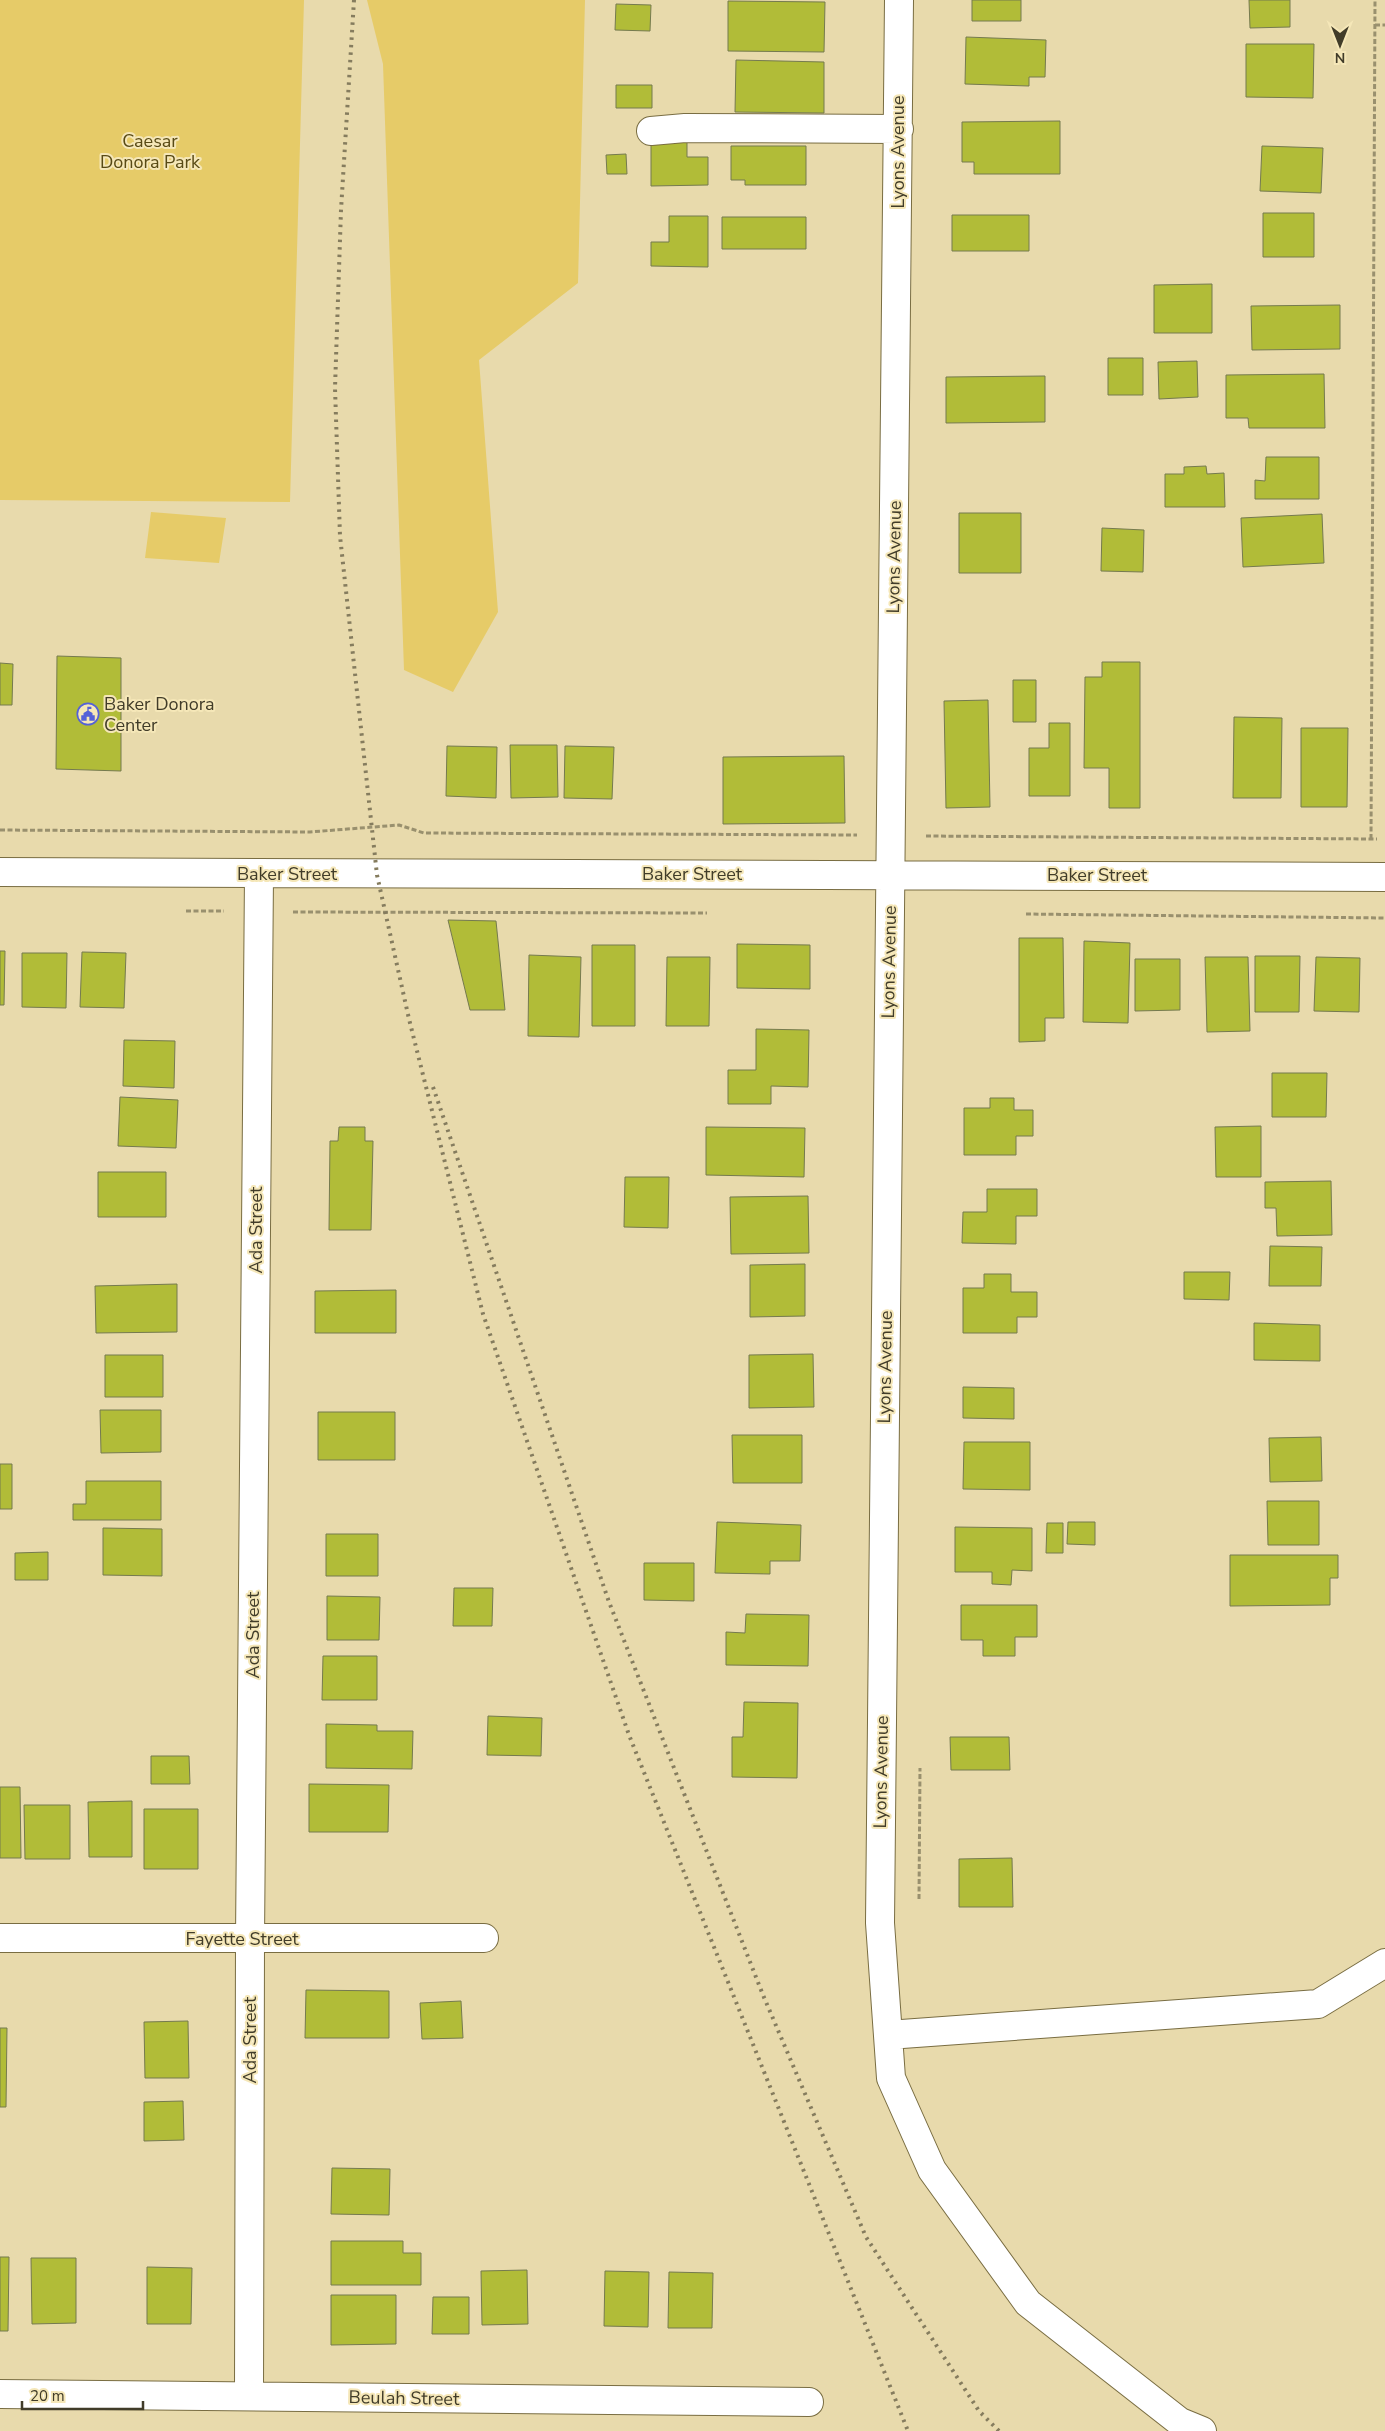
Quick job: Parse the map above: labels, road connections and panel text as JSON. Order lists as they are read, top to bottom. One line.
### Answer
{"streets":{"street":["Lyons Avenue","Baker Street","Ada Street","Fayette Street","Beulah Street"]},"crossings":[["Lyons Avenue","Baker Street"],["Baker Street","Ada Street"],["Ada Street","Fayette Street"],["Ada Street","Beulah Street"]],"parks":["Caesar Donora Park"],"places":{"public building":["Baker Donora Center"]},"scale_bar":"20 m","north":"bottom"}
